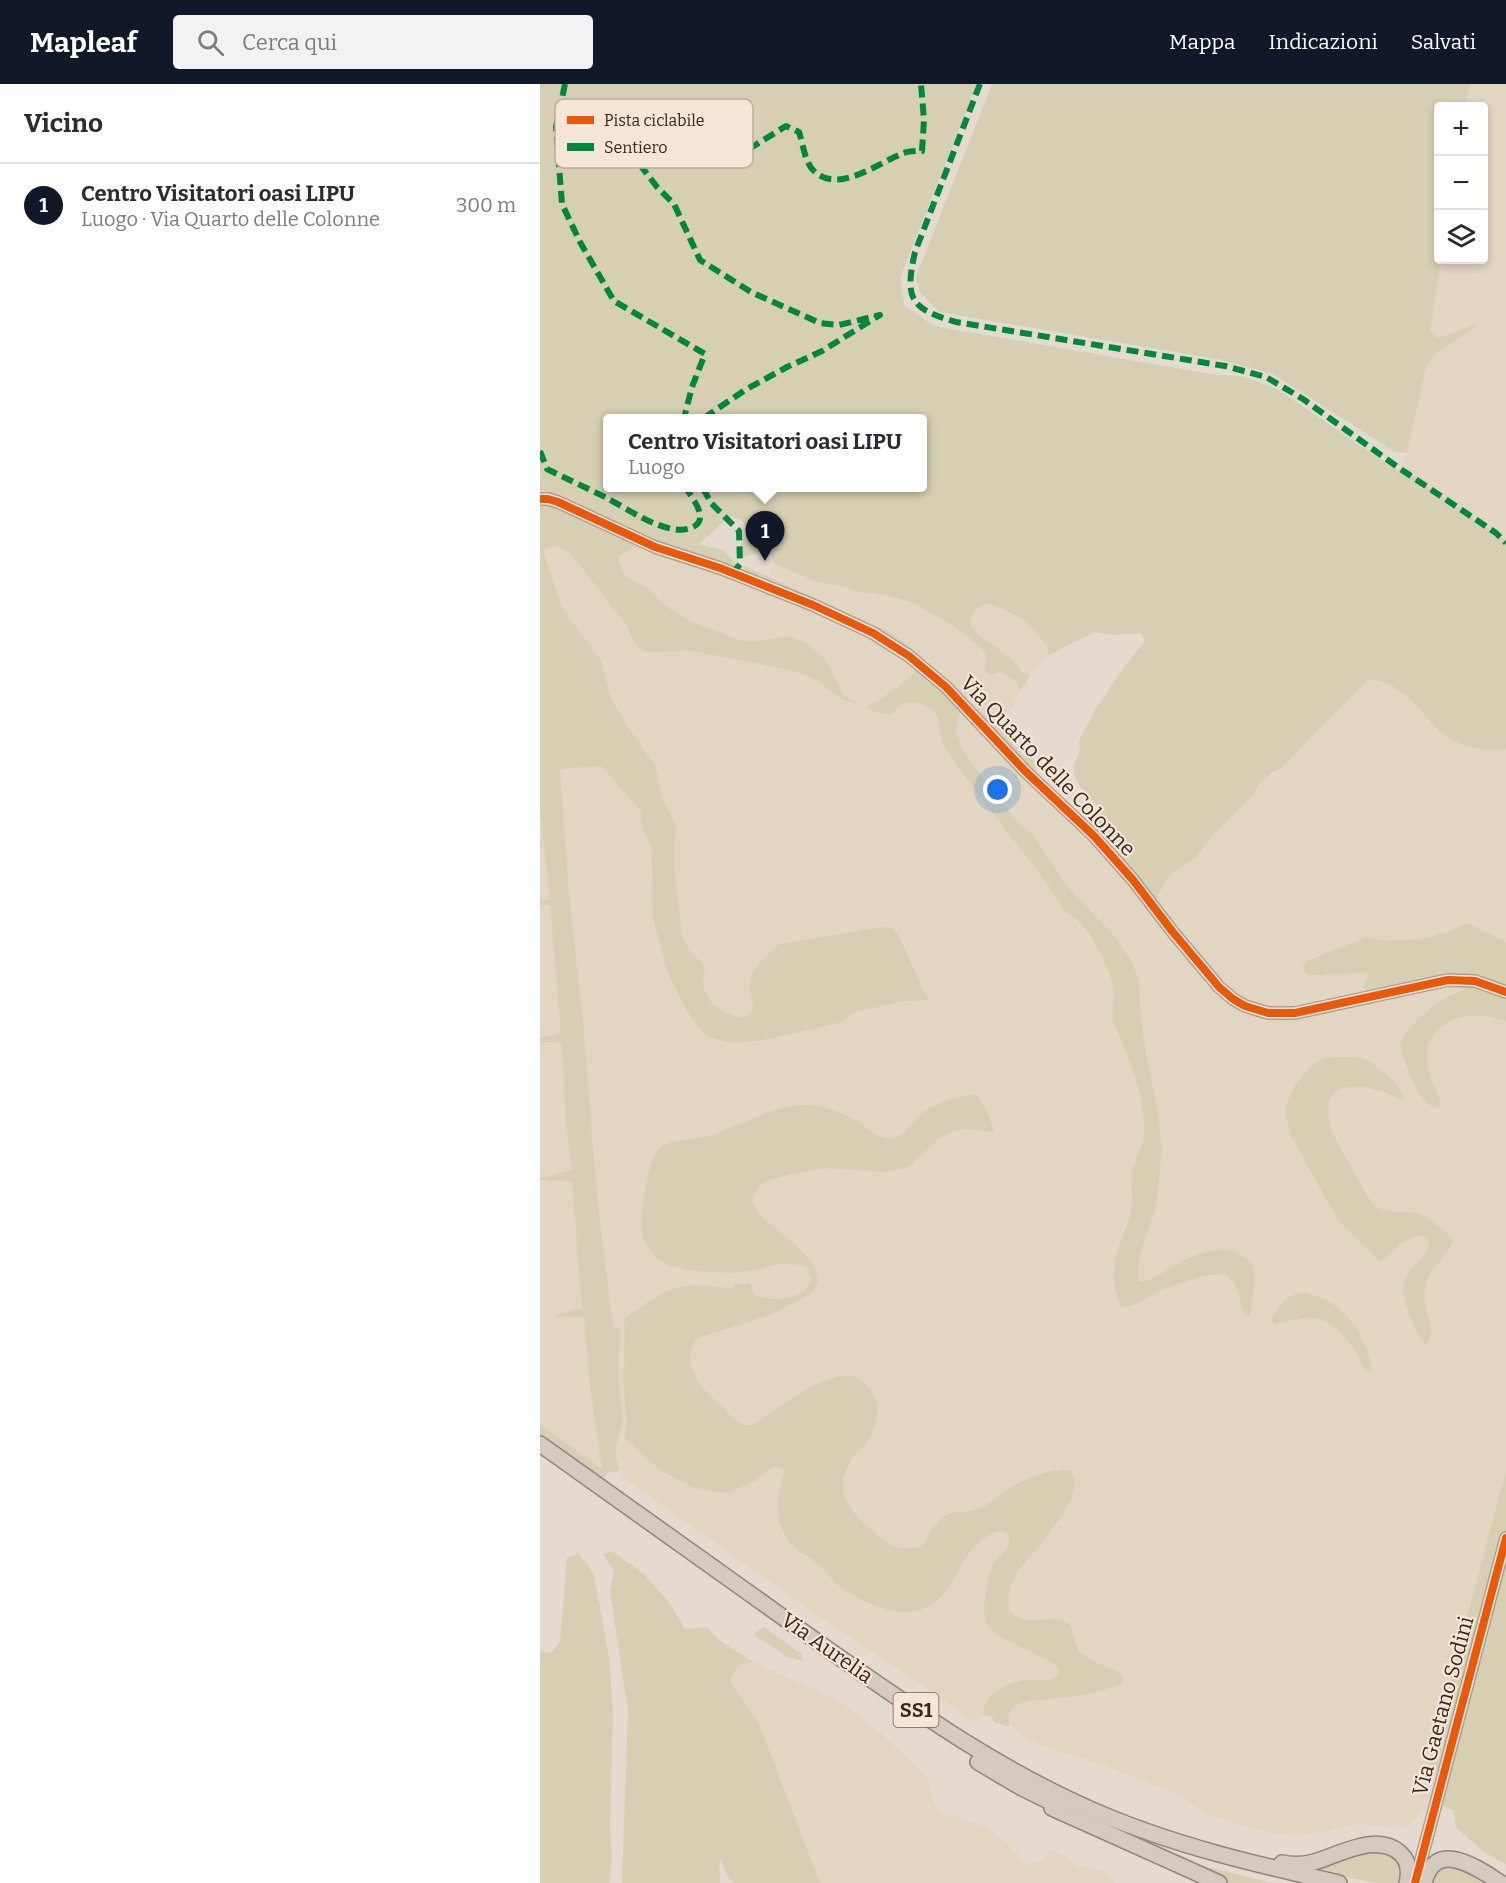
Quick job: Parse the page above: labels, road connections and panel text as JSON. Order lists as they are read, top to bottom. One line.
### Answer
{"streets":{"highway":["Via Aurelia","SS1"],"street":["Via Quarto delle Colonne","Via Gaetano Sodini"]},"legend":["Pista ciclabile","Sentiero"],"page":{"header":"Mapleaf","search":"Cerca qui","nav":["Mappa","Indicazioni","Salvati"],"heading":"Vicino","map_buttons":["+","−"],"list":[{"mark":"1","name":"Centro Visitatori oasi LIPU","note":"Luogo · Via Quarto delle Colonne","value":"300 m"}],"popup":["Centro Visitatori oasi LIPU","Luogo"],"pins":"1"}}
